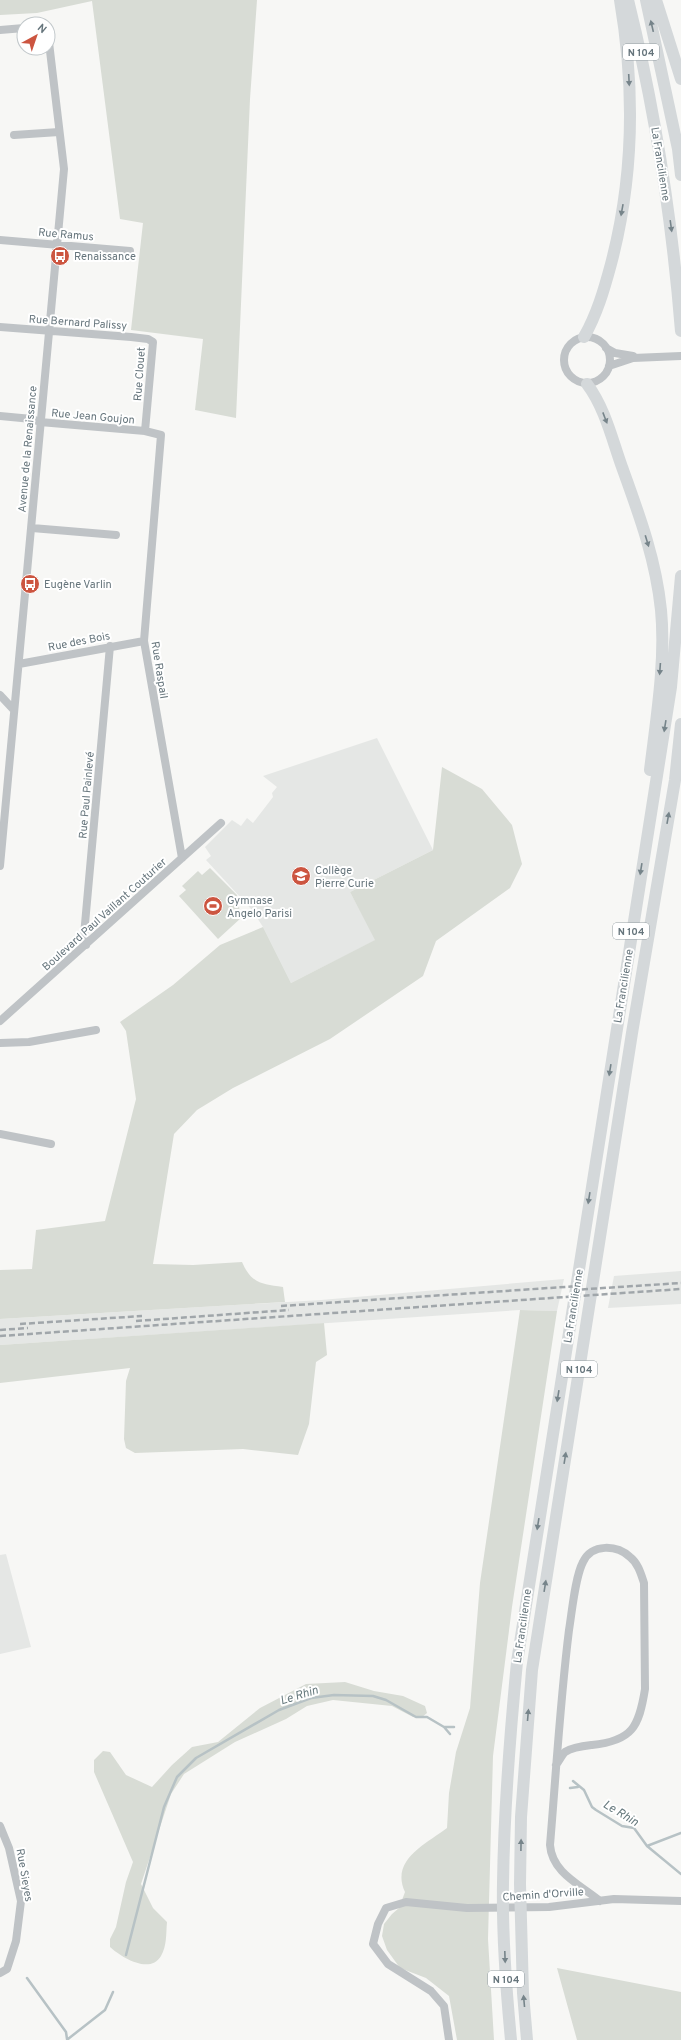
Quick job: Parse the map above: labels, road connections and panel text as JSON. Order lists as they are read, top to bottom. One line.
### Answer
{"streets":{"highway":["N 104","La Francilienne"],"street":["Rue Ramus","Rue Bernard Palissy","Rue Clouet","Rue Jean Goujon","Avenue de la Renaissance","Rue des Bois","Rue Raspail","Rue Paul Painlevé","Boulevard Paul Vaillant Couturier","Rue Sieyes","Chemin d'Orville"]},"crossings":[["Rue Ramus","Avenue de la Renaissance"],["Rue Bernard Palissy","Rue Clouet"],["Rue Bernard Palissy","Avenue de la Renaissance"],["Rue Clouet","Rue Jean Goujon"],["Rue Jean Goujon","Avenue de la Renaissance"],["Rue Jean Goujon","Rue Raspail"],["Avenue de la Renaissance","Rue des Bois"],["Rue des Bois","Rue Raspail"],["Rue des Bois","Rue Paul Painlevé"],["Rue Raspail","Boulevard Paul Vaillant Couturier"],["Rue Paul Painlevé","Boulevard Paul Vaillant Couturier"]],"water":["Le Rhin"],"places":{"bus stop":["Renaissance","Eugène Varlin"],"school or university":["Collège Pierre Curie"],"sports":["Gymnase Angelo Parisi"]},"north":"top right"}
